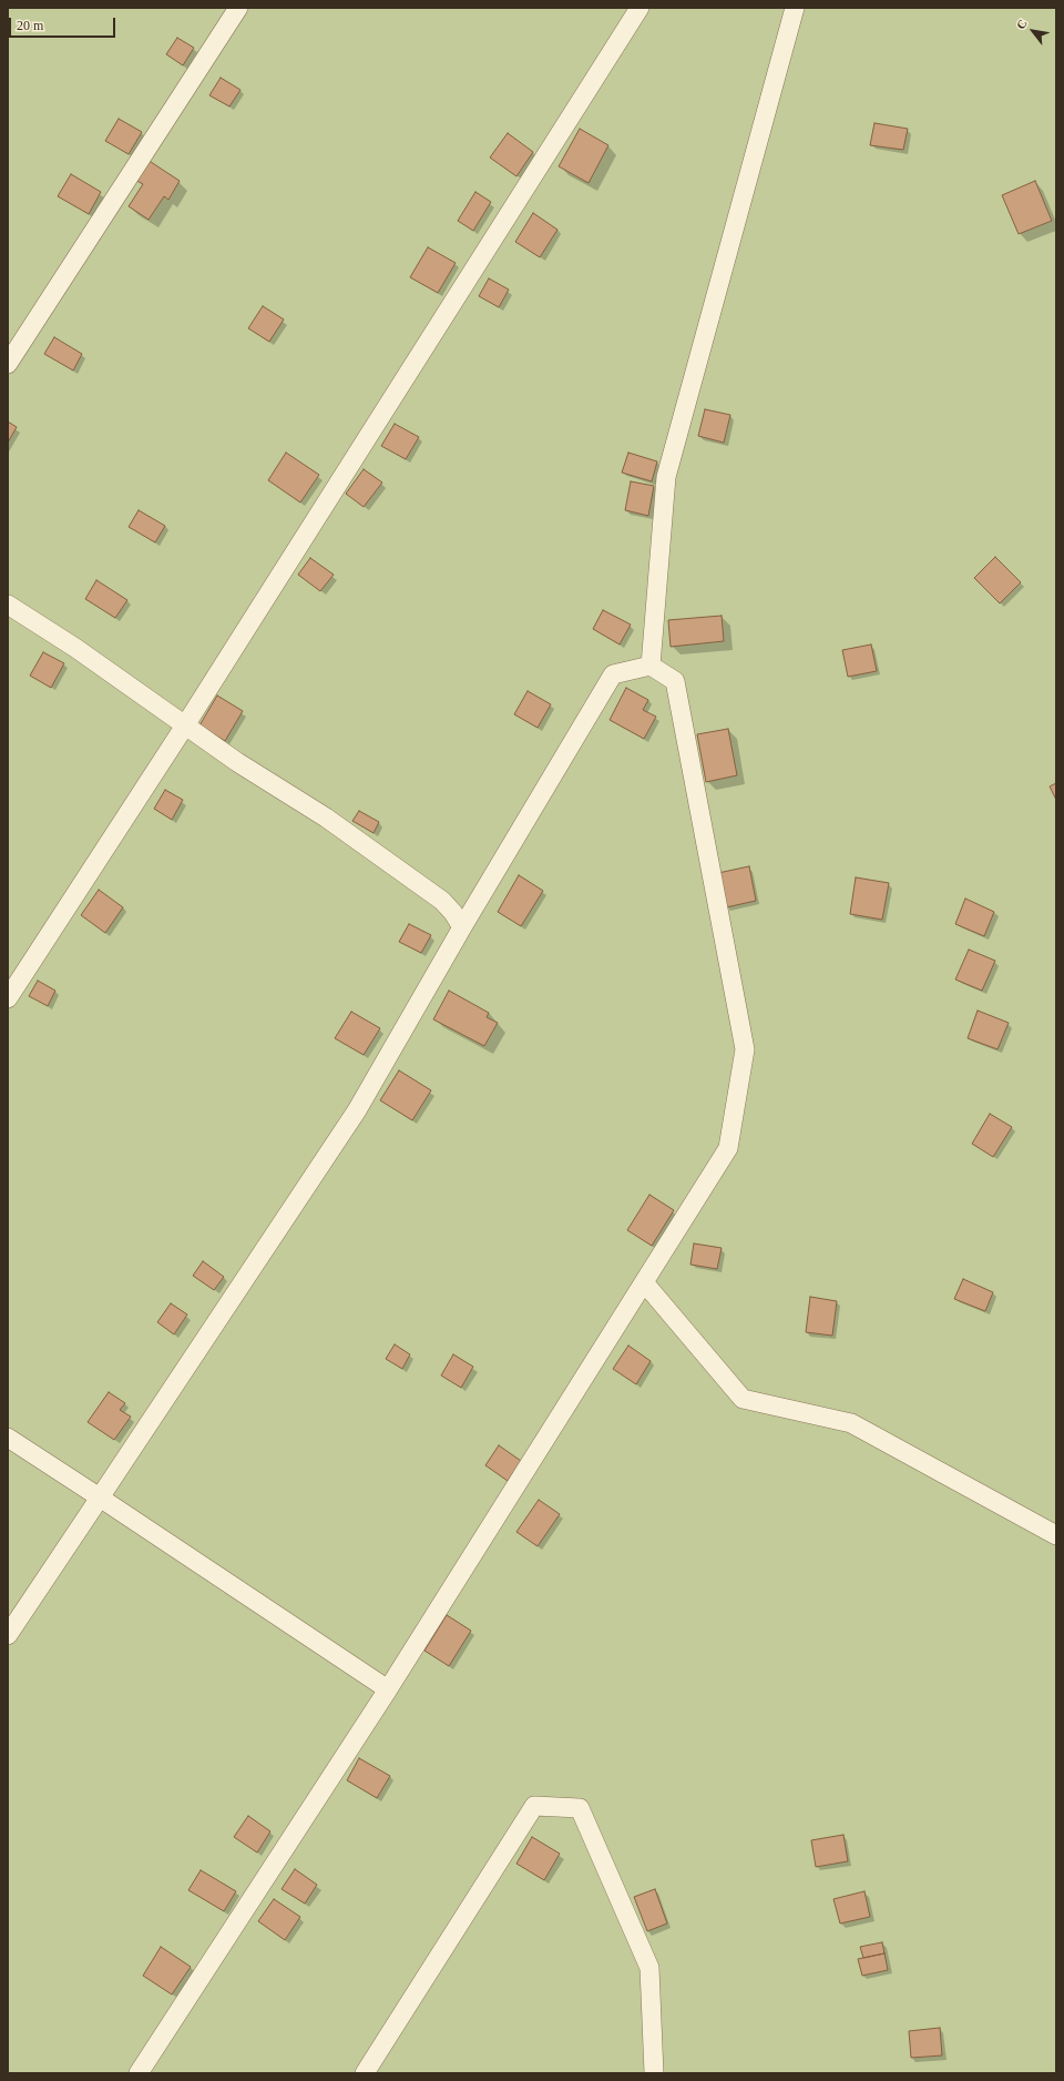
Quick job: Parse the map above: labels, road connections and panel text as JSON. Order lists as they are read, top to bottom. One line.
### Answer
{"scale_bar":"20 m","north":"top left"}
